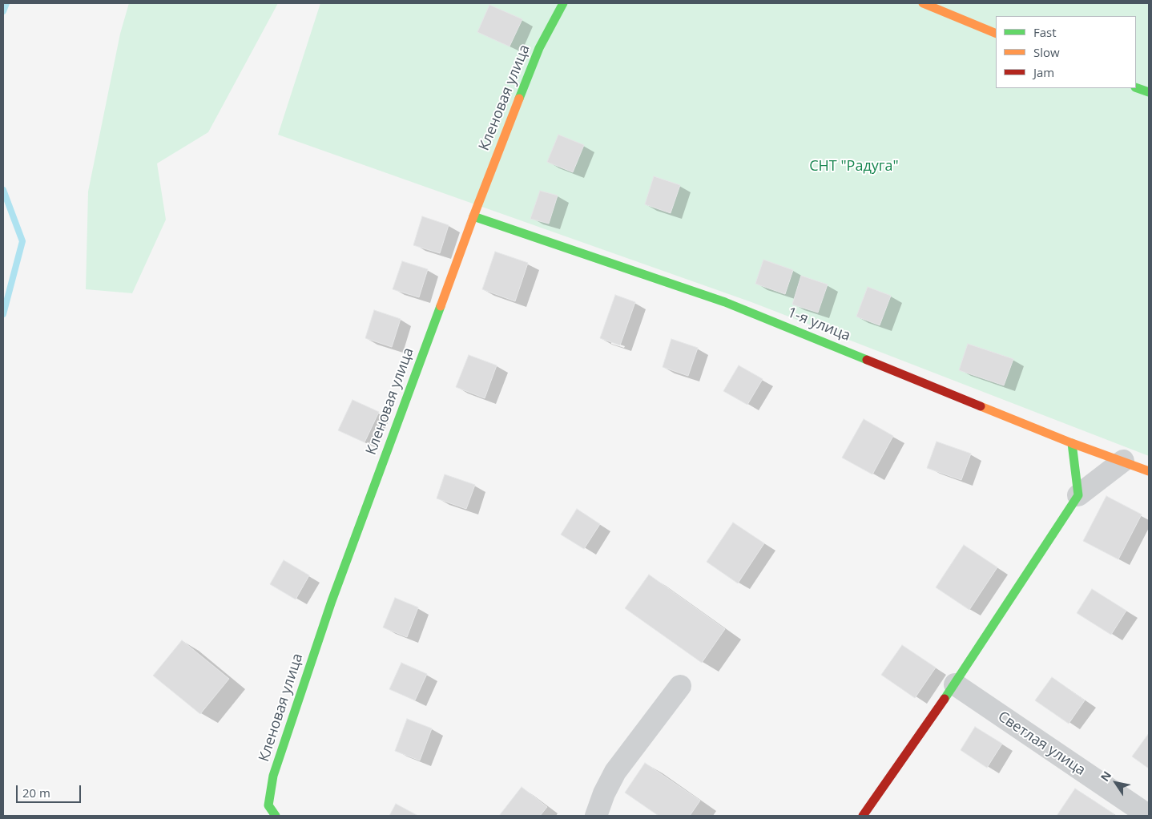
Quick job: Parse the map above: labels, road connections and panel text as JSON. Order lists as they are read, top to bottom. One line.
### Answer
{"streets":{"street":["Кленовая улица","1-я улица","Светлая улица"]},"crossings":[["Кленовая улица","1-я улица"]],"parks":["СНТ \"Радуга\""],"legend":["Fast","Slow","Jam"],"scale_bar":"20 m","north":"top left"}
